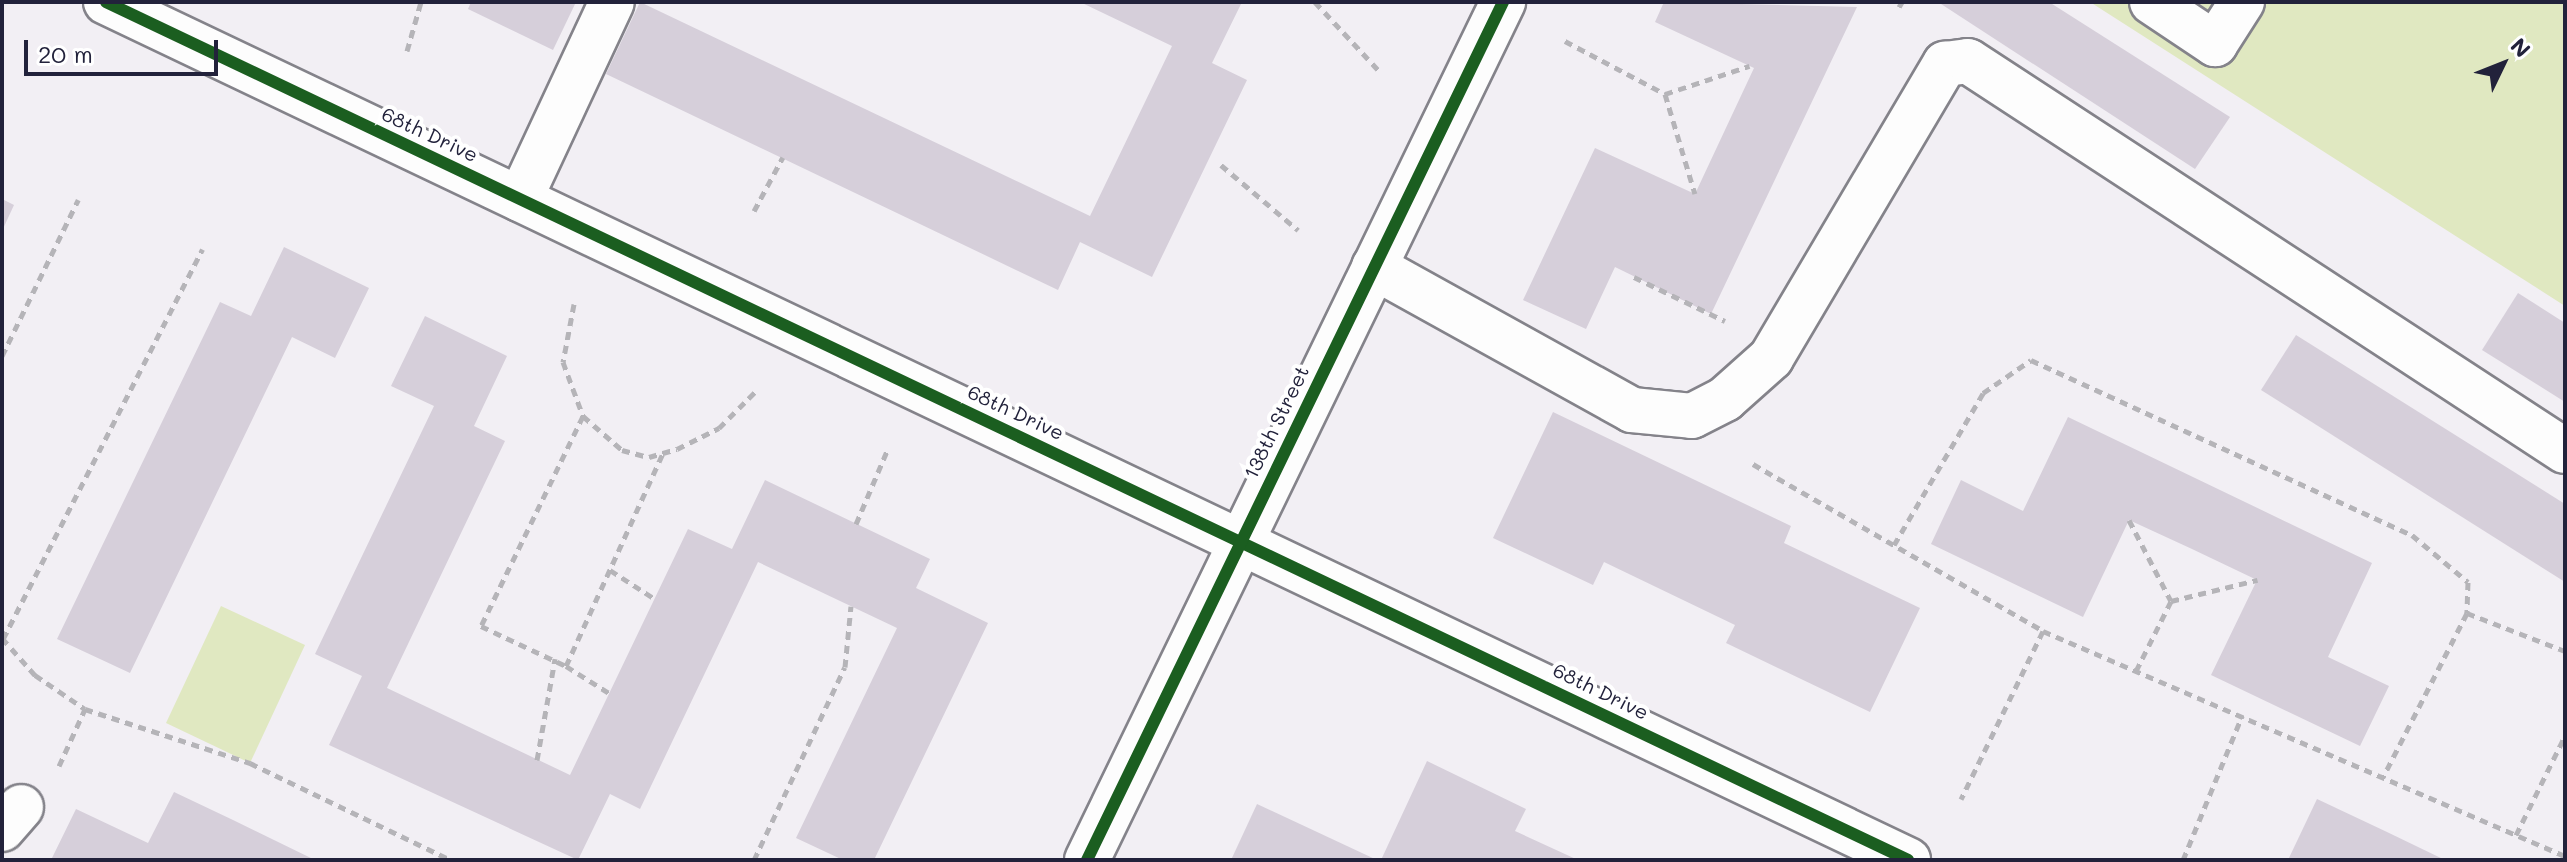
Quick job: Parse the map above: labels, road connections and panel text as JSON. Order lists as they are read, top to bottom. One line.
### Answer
{"streets":{"street":["68th Drive","138th Street"]},"crossings":[["68th Drive","138th Street"]],"scale_bar":"20 m","north":"top right"}
